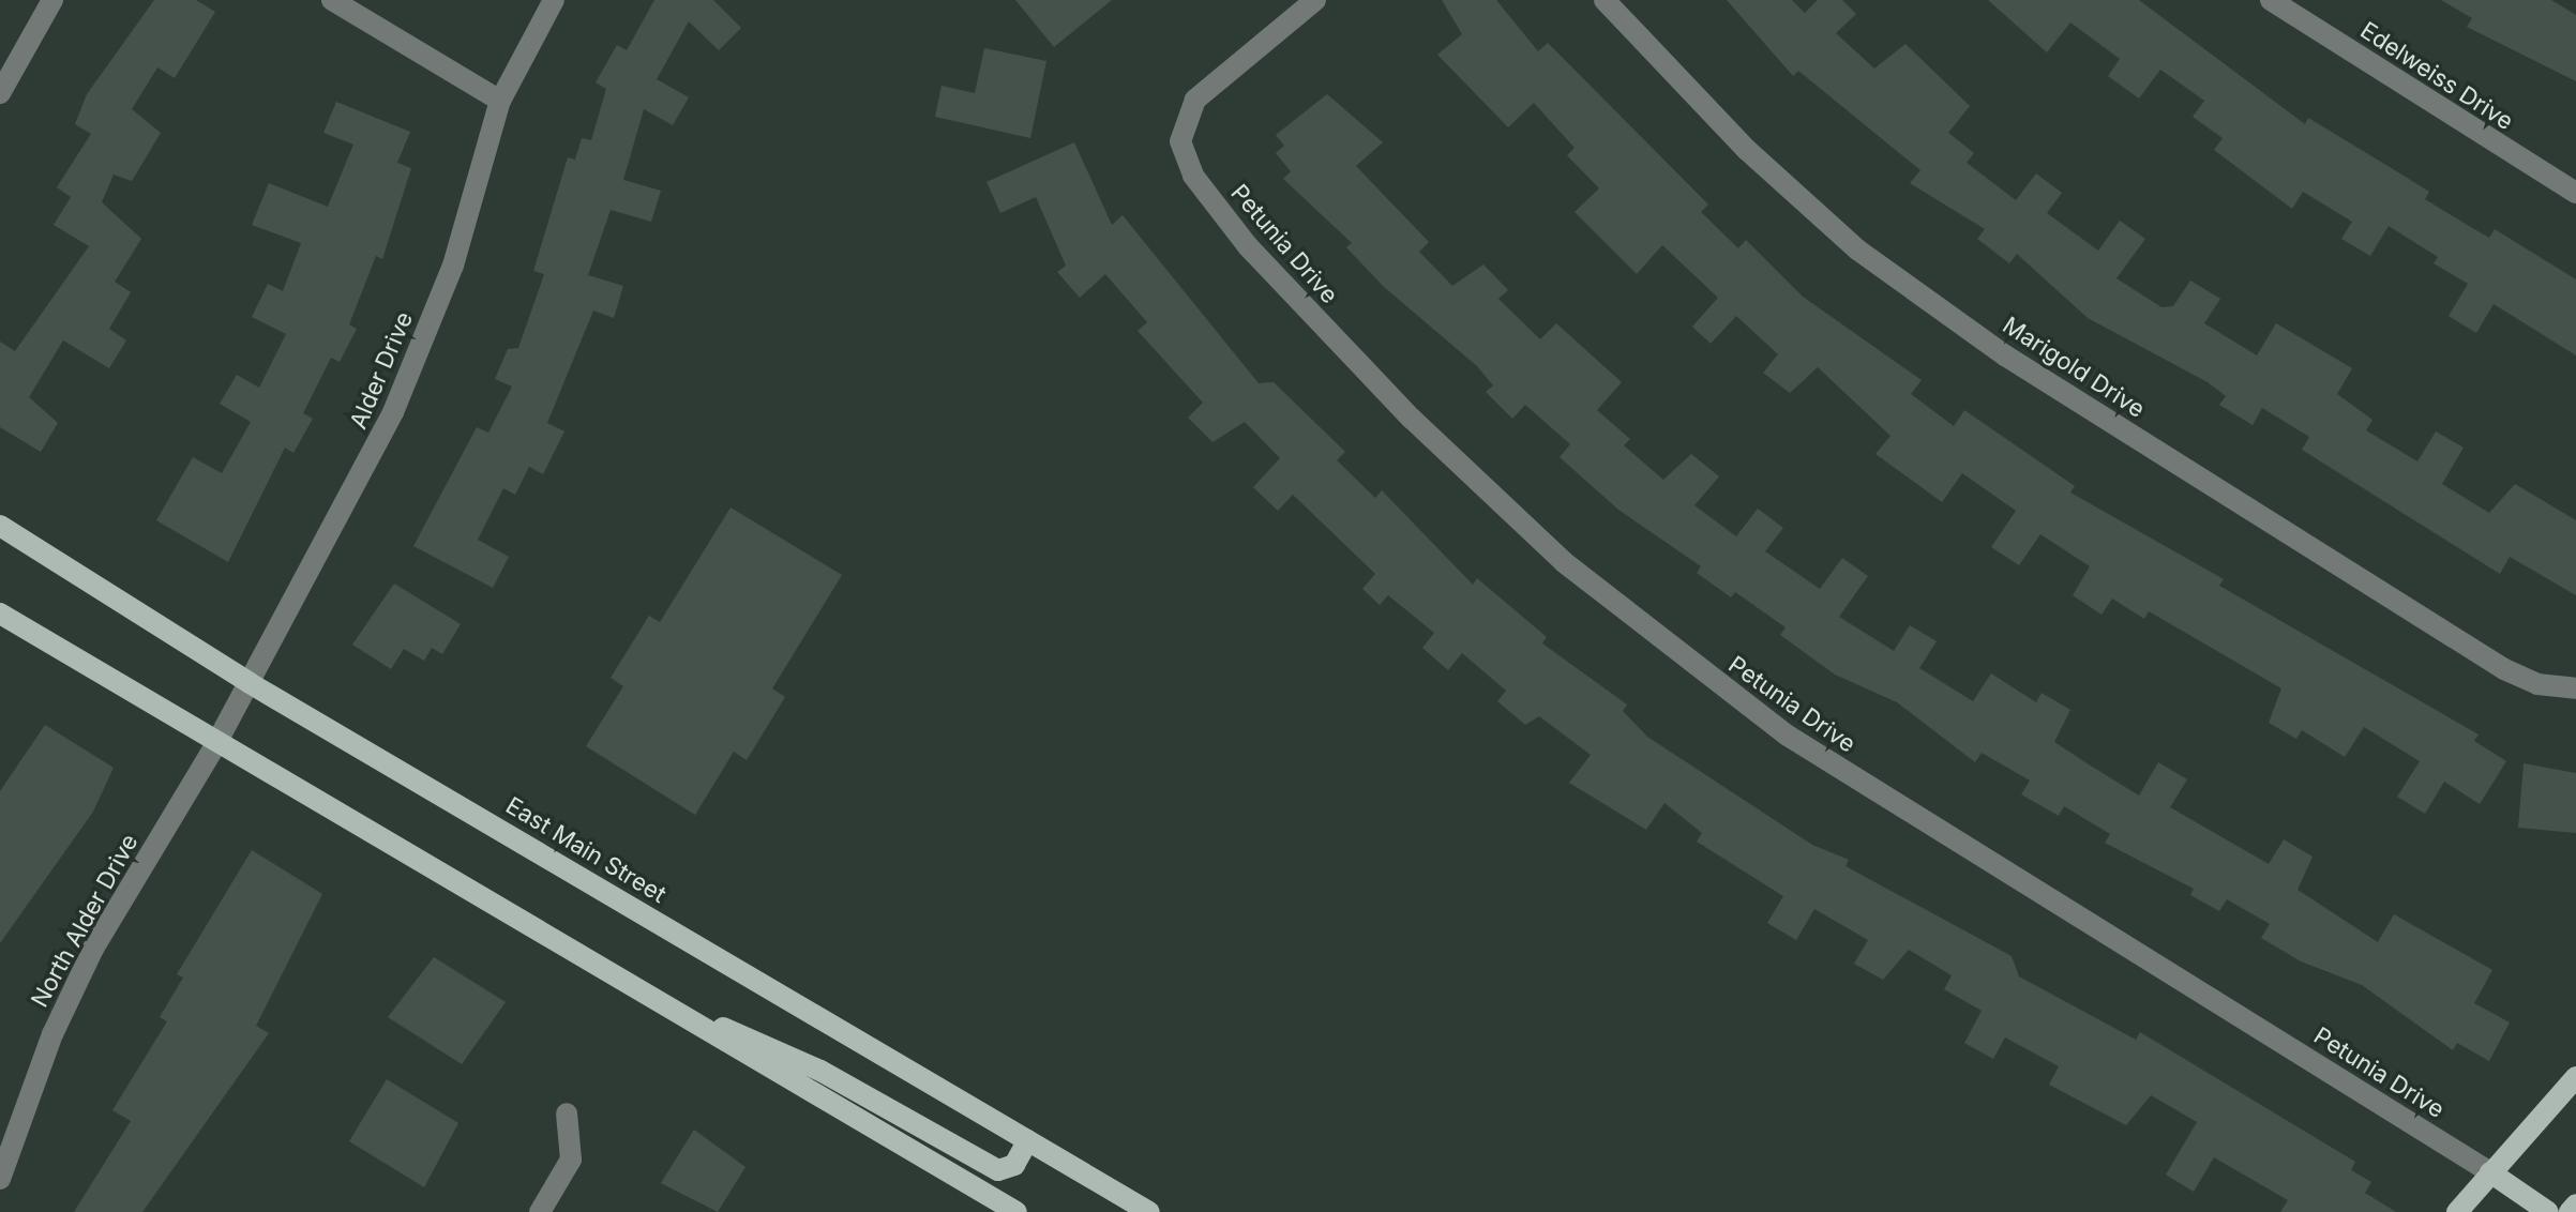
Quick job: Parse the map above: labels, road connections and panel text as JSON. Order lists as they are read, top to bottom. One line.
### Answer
{"streets":{"main road":["East Main Street"],"street":["Edelweiss Drive","Petunia Drive","Marigold Drive","Alder Drive","North Alder Drive"]},"crossings":[["Alder Drive","East Main Street"],["Alder Drive","North Alder Drive"]]}
